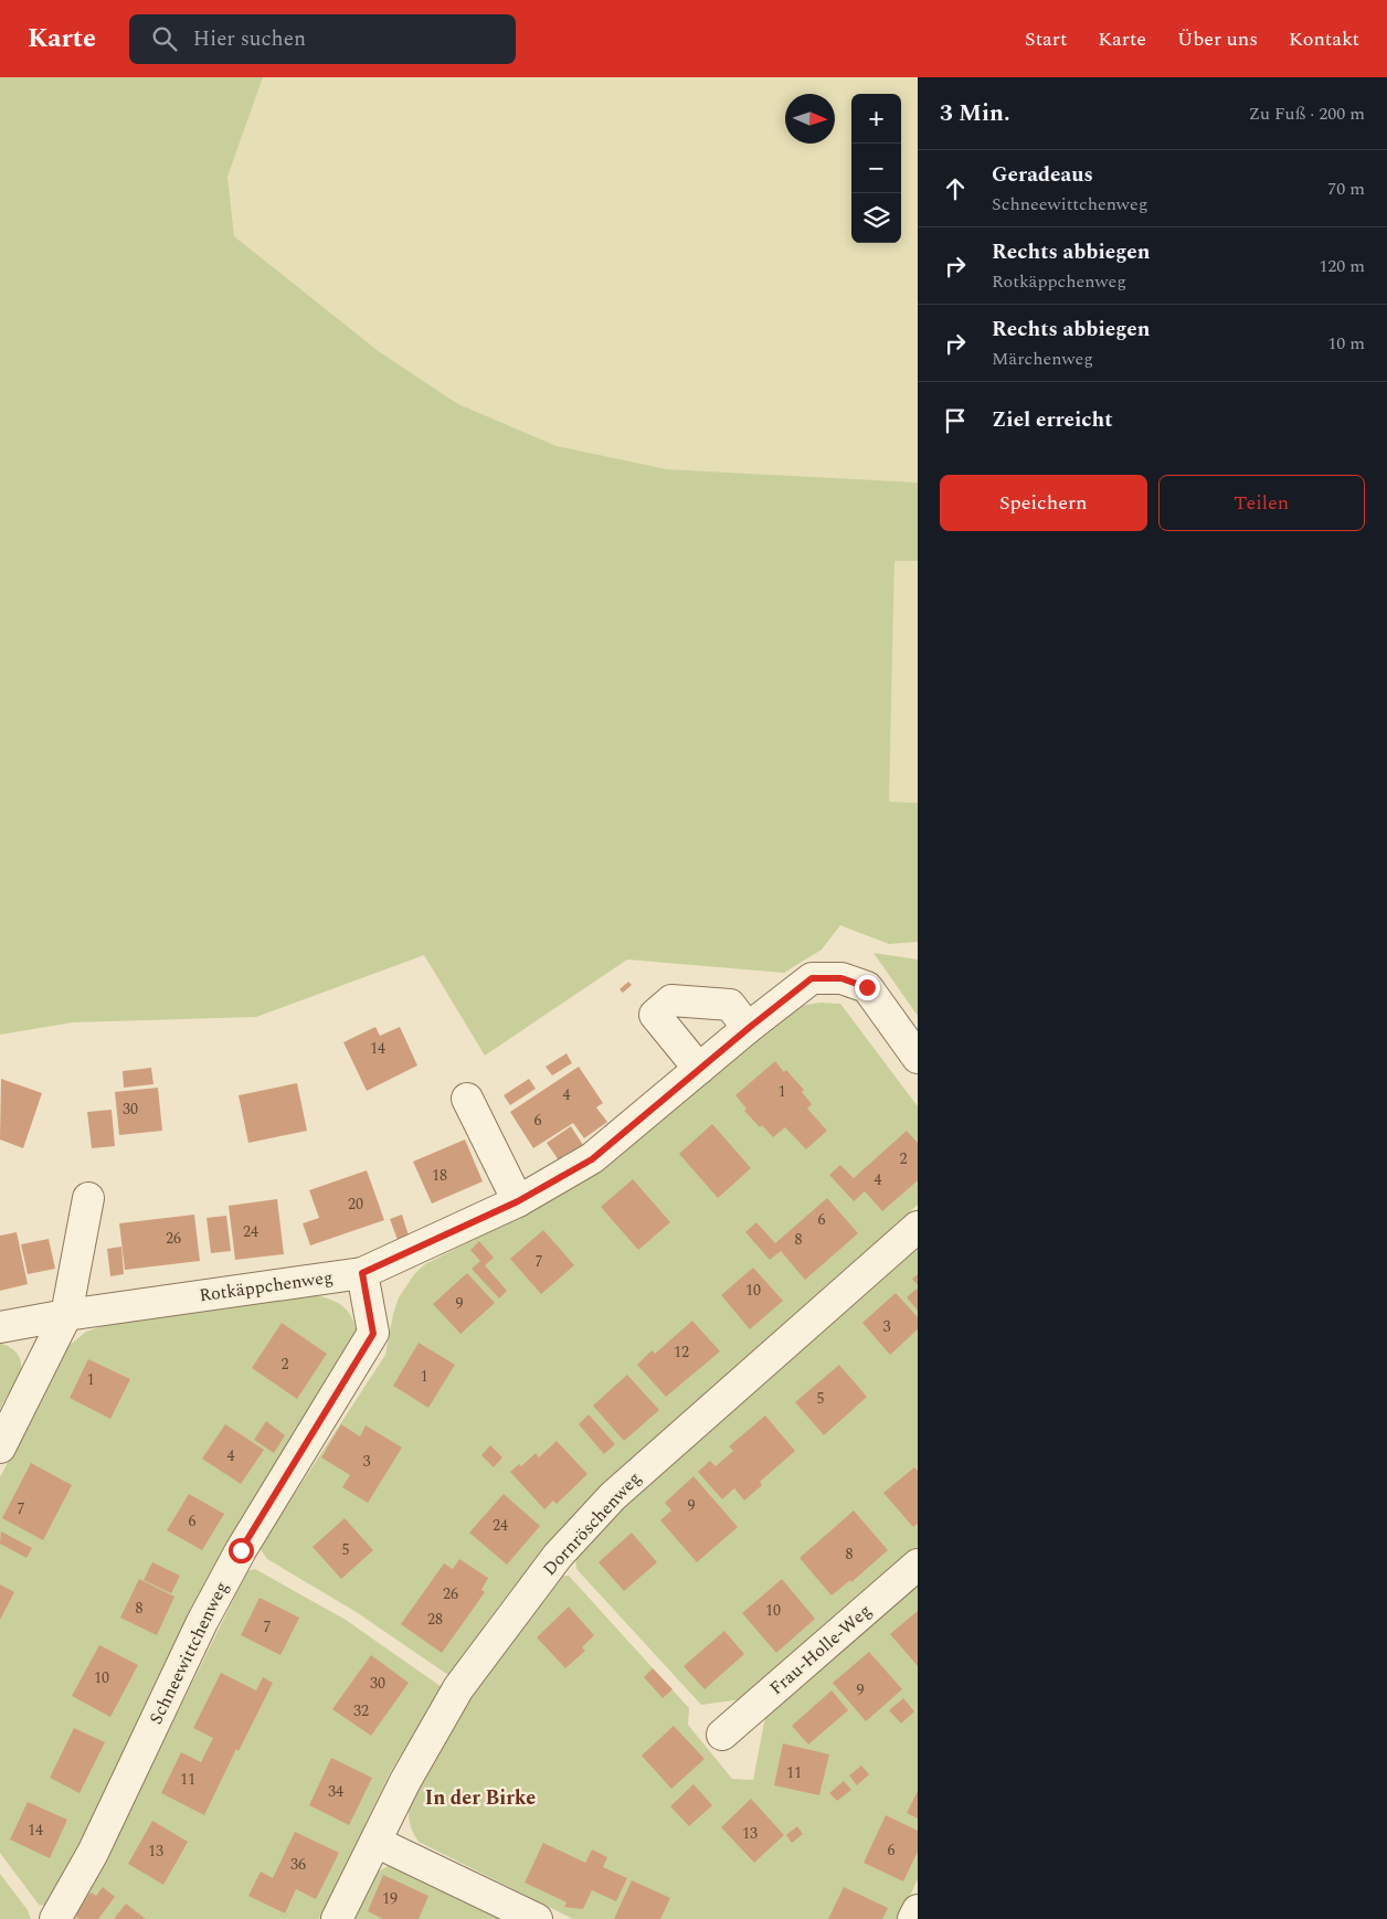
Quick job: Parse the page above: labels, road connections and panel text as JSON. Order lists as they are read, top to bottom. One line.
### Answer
{"streets":{"street":["Rotkäppchenweg","Dornröschenweg","Frau-Holle-Weg","Schneewittchenweg"]},"crossings":[["Rotkäppchenweg","Schneewittchenweg"]],"districts":["In der Birke"],"house_numbers":["14","1","4","30","6","2","18","4","20","6","24","26","8","7","10","9","3","12","2","1","1","5","4","3","9","7","6","24","5","8","26","8","10","28","7","10","30","9","32","11","11","34","14","13","6","13","36","19"],"north":"right","page":{"header":"Karte","search":"Hier suchen","nav":["Start","Karte","Über uns","Kontakt"],"heading":["3 Min.","Zu Fuß · 200 m"],"map_buttons":["+","−"],"list":[["Geradeaus","Schneewittchenweg","70 m"],["Rechts abbiegen","Rotkäppchenweg","120 m"],["Rechts abbiegen","Märchenweg","10 m"],"Ziel erreicht"],"buttons":["Speichern","Teilen"]}}
